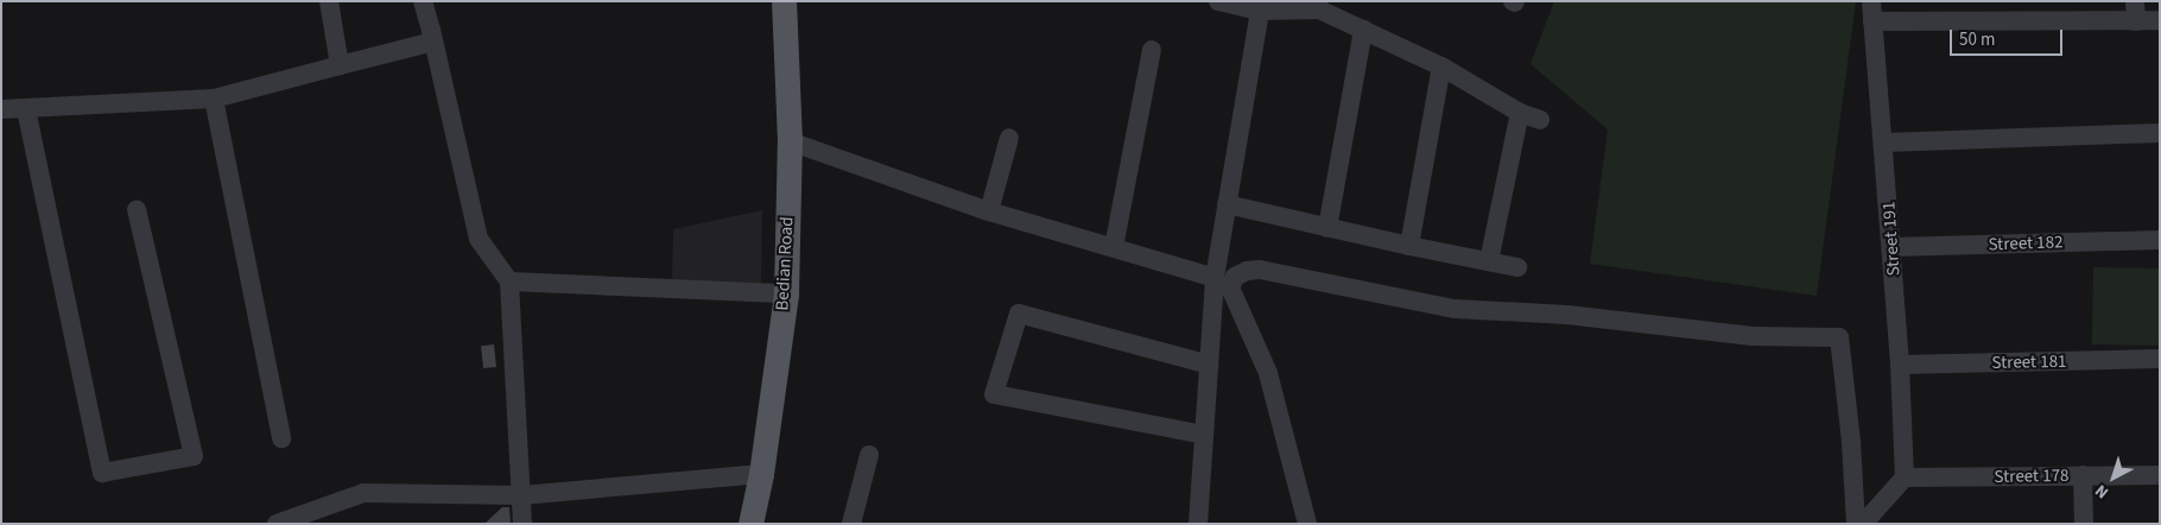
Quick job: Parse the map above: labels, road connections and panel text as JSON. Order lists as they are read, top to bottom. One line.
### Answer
{"streets":{"main road":["Bedian Road"],"street":["Street 191","Street 182","Street 181","Street 178"]},"crossings":[["Street 191","Street 182"],["Street 191","Street 181"],["Street 191","Street 178"]],"scale_bar":"50 m","north":"bottom left"}
